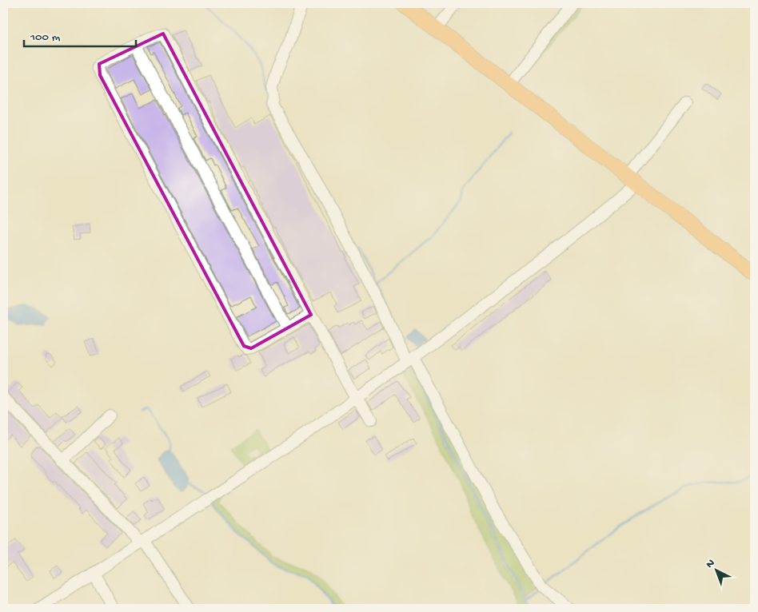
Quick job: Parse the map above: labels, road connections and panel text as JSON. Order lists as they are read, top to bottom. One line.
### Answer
{"scale_bar":"100 m","north":"top left"}
